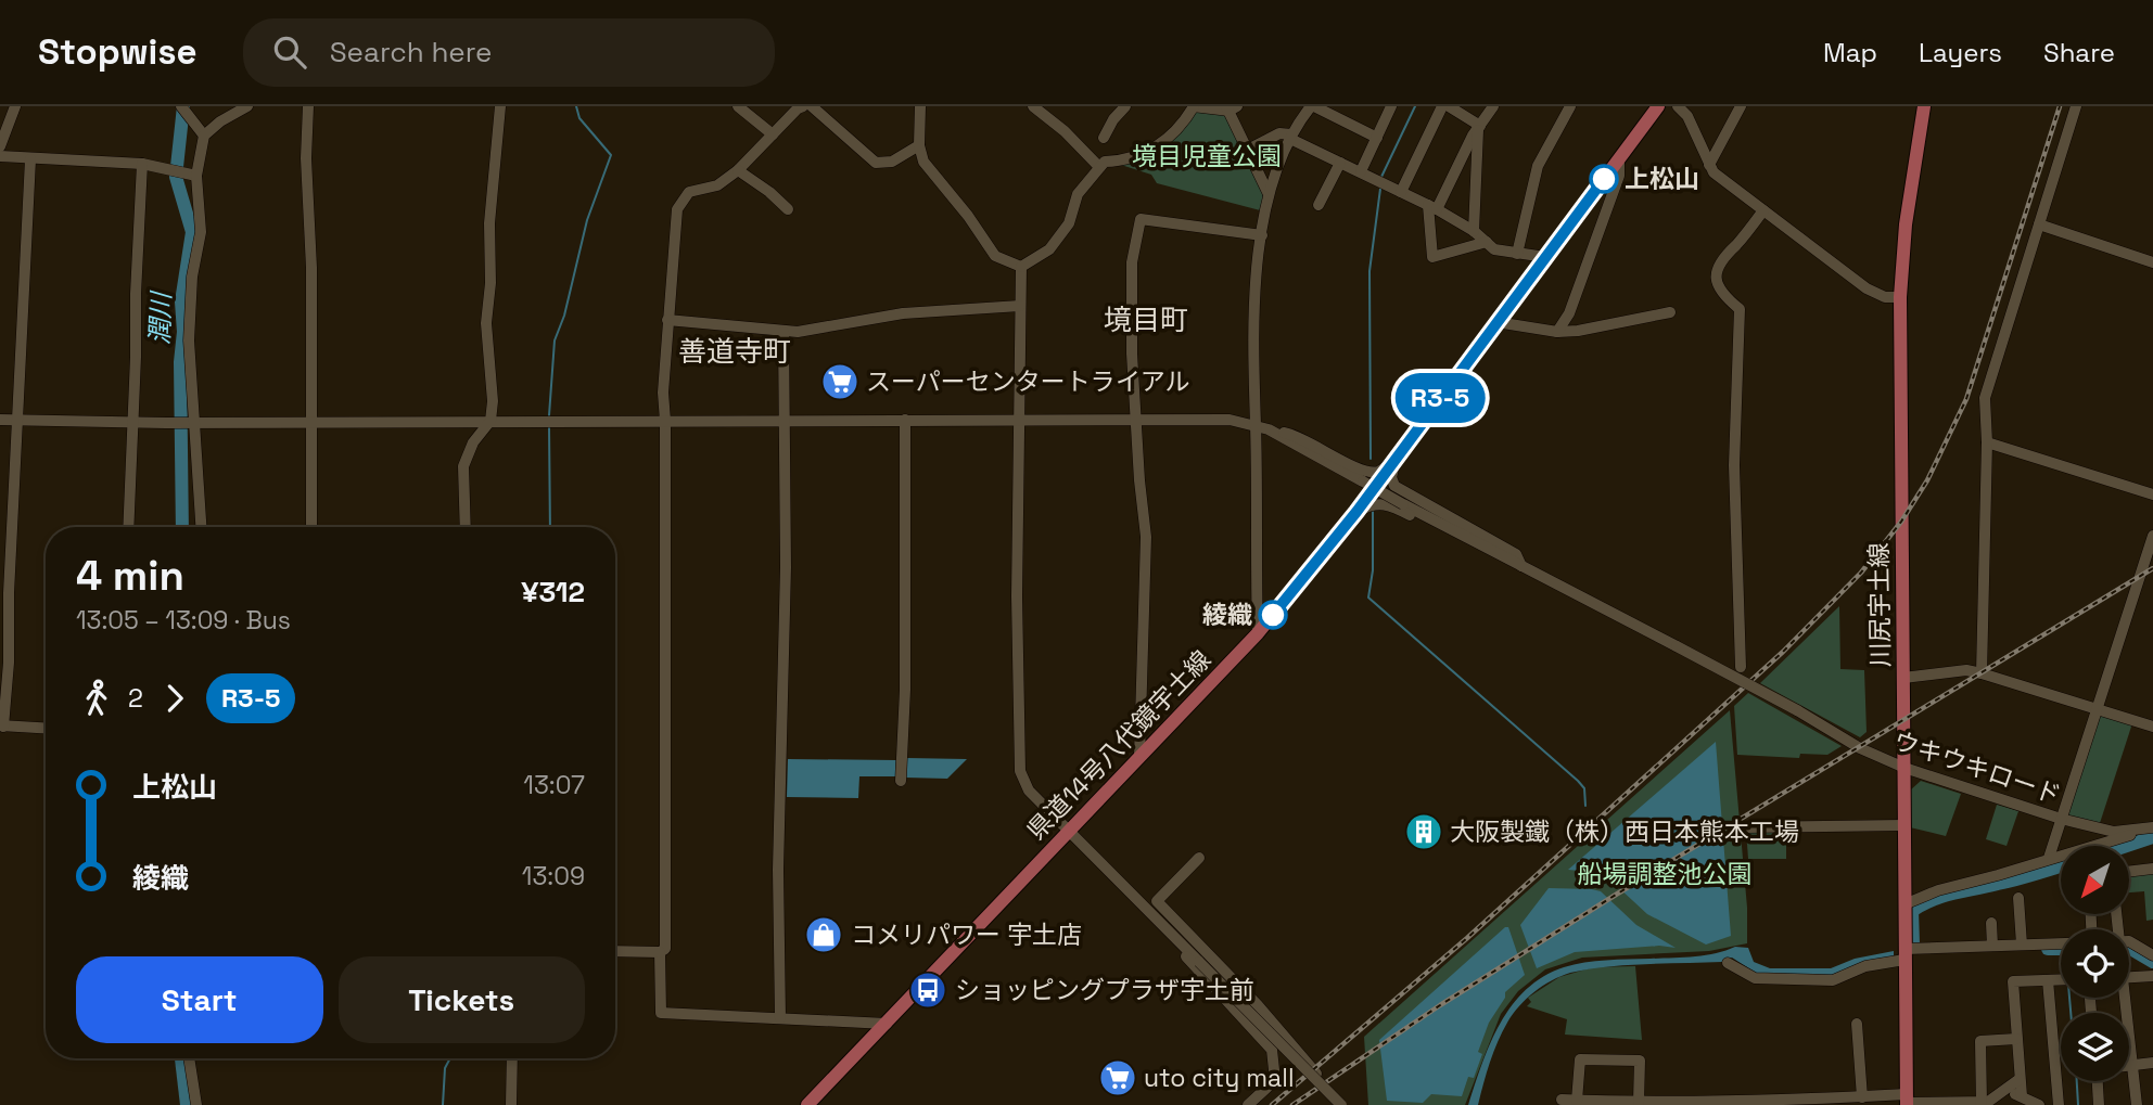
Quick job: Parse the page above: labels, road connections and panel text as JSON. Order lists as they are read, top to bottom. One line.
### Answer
{"streets":{"main road":["川尻宇土線","県道14号八代鏡宇土線"],"street":["ウキウキロード"]},"crossings":[["川尻宇土線","ウキウキロード"]],"districts":["境目町","善道寺町"],"water":["潤川"],"parks":["境目児童公園","船場調整池公園"],"places":{"other":["上松山","綾織"],"supermarket":["スーパーセンタートライアル","uto city mall"],"building":["大阪製鐵（株）西日本熊本工場"],"shop":["コメリパワー 宇土店"],"bus stop":["ショッピングプラザ宇土前"]},"lines":["bus line R3-5"],"north":"bottom left","page":{"header":"Stopwise","search":"Search here","nav":["Map","Layers","Share"],"on_map":"R3-5","heading":["4 min","13:05 – 13:09 · Bus","¥312"],"legs":["2","R3-5"],"list":[{"name":"上松山","value":"13:07"},{"name":"綾織","value":"13:09"}],"buttons":["Start","Tickets"]}}
